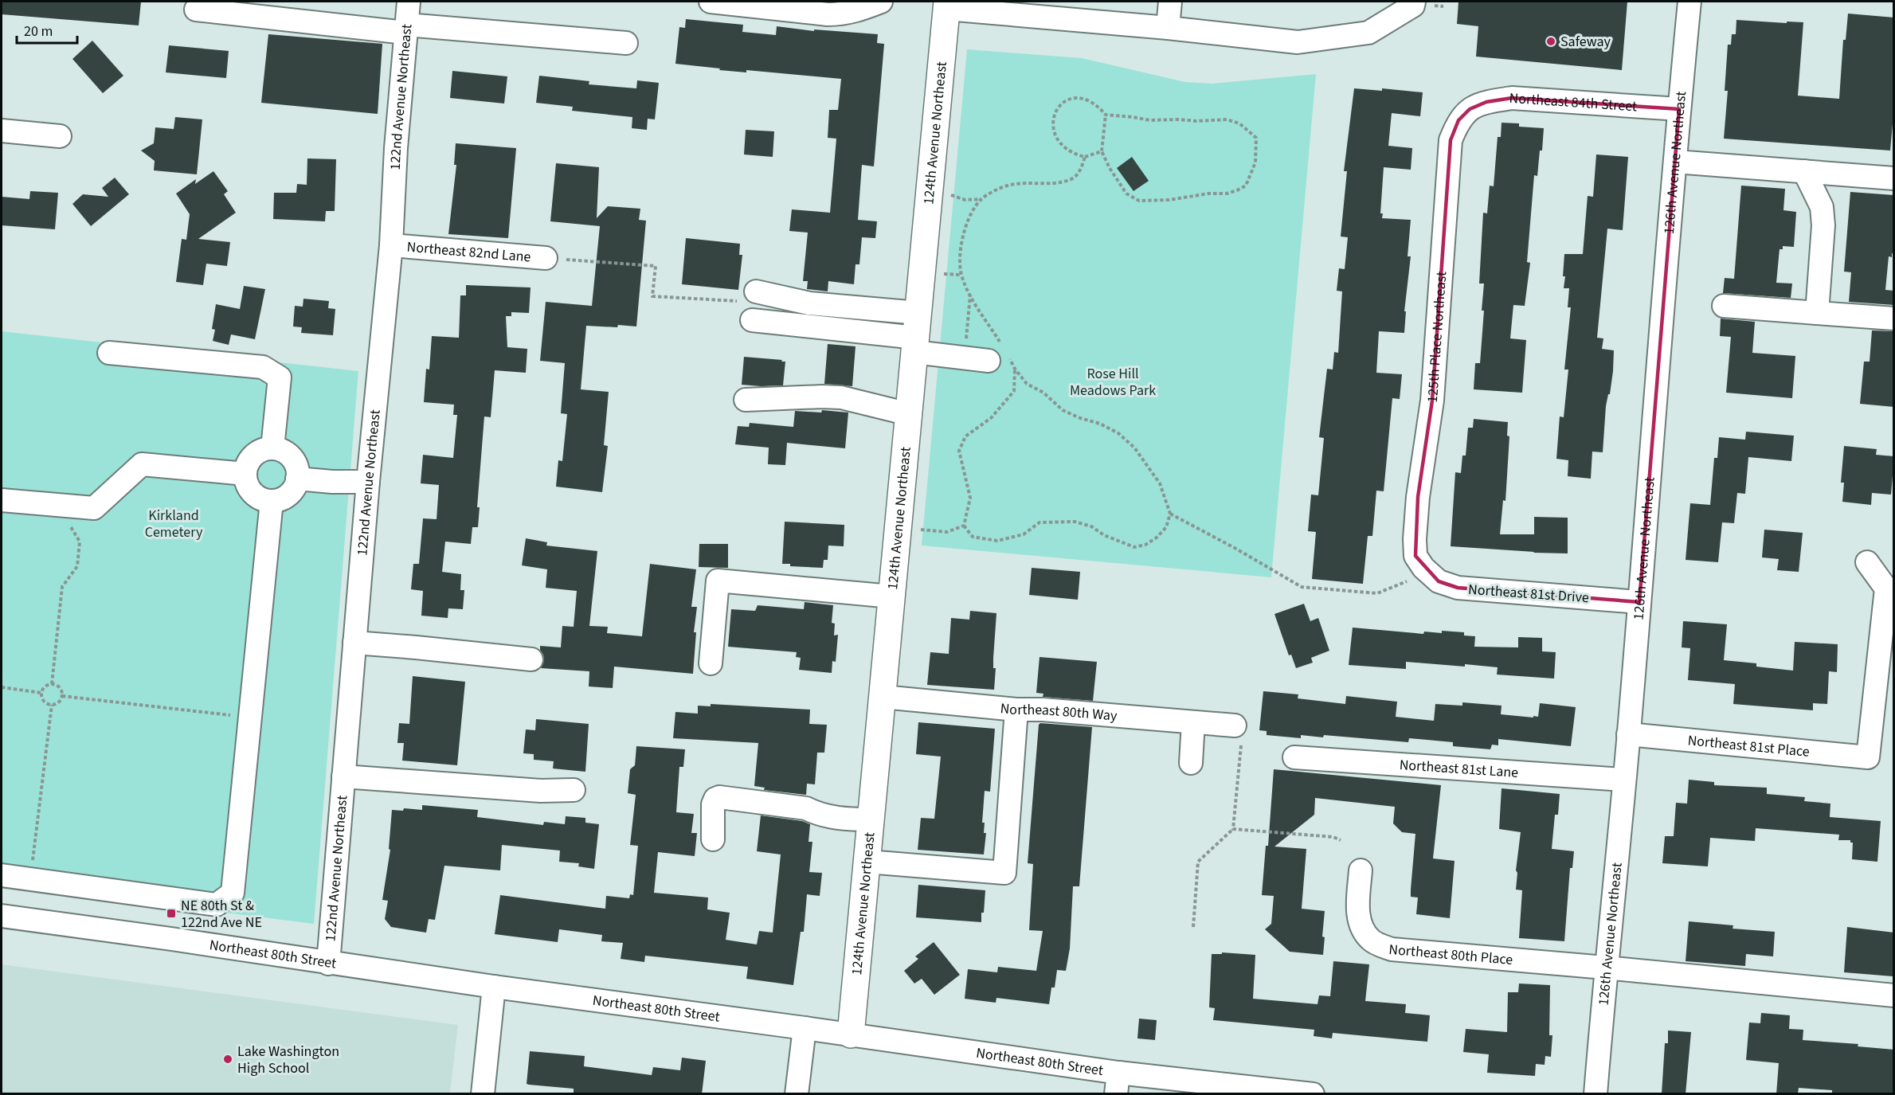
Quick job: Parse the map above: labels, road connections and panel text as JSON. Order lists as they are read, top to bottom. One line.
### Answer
{"streets":{"main road":["124th Avenue Northeast"],"street":["122nd Avenue Northeast","Northeast 84th Street","126th Avenue Northeast","Northeast 82nd Lane","125th Place Northeast","Northeast 81st Drive","Northeast 80th Way","Northeast 81st Place","Northeast 81st Lane","Northeast 80th Place","Northeast 80th Street"]},"crossings":[["122nd Avenue Northeast","Northeast 82nd Lane"],["122nd Avenue Northeast","Northeast 80th Street"],["Northeast 84th Street","126th Avenue Northeast"],["Northeast 84th Street","125th Place Northeast"],["124th Avenue Northeast","Northeast 80th Way"],["124th Avenue Northeast","Northeast 80th Street"],["126th Avenue Northeast","Northeast 81st Drive"],["126th Avenue Northeast","Northeast 81st Place"],["126th Avenue Northeast","Northeast 81st Lane"],["126th Avenue Northeast","Northeast 80th Place"],["125th Place Northeast","Northeast 81st Drive"]],"parks":["Rose Hill Meadows Park","Kirkland Cemetery"],"places":{"other":["Safeway","Lake Washington High School"],"transit":["NE 80th St & 122nd Ave NE"]},"scale_bar":"20 m"}
